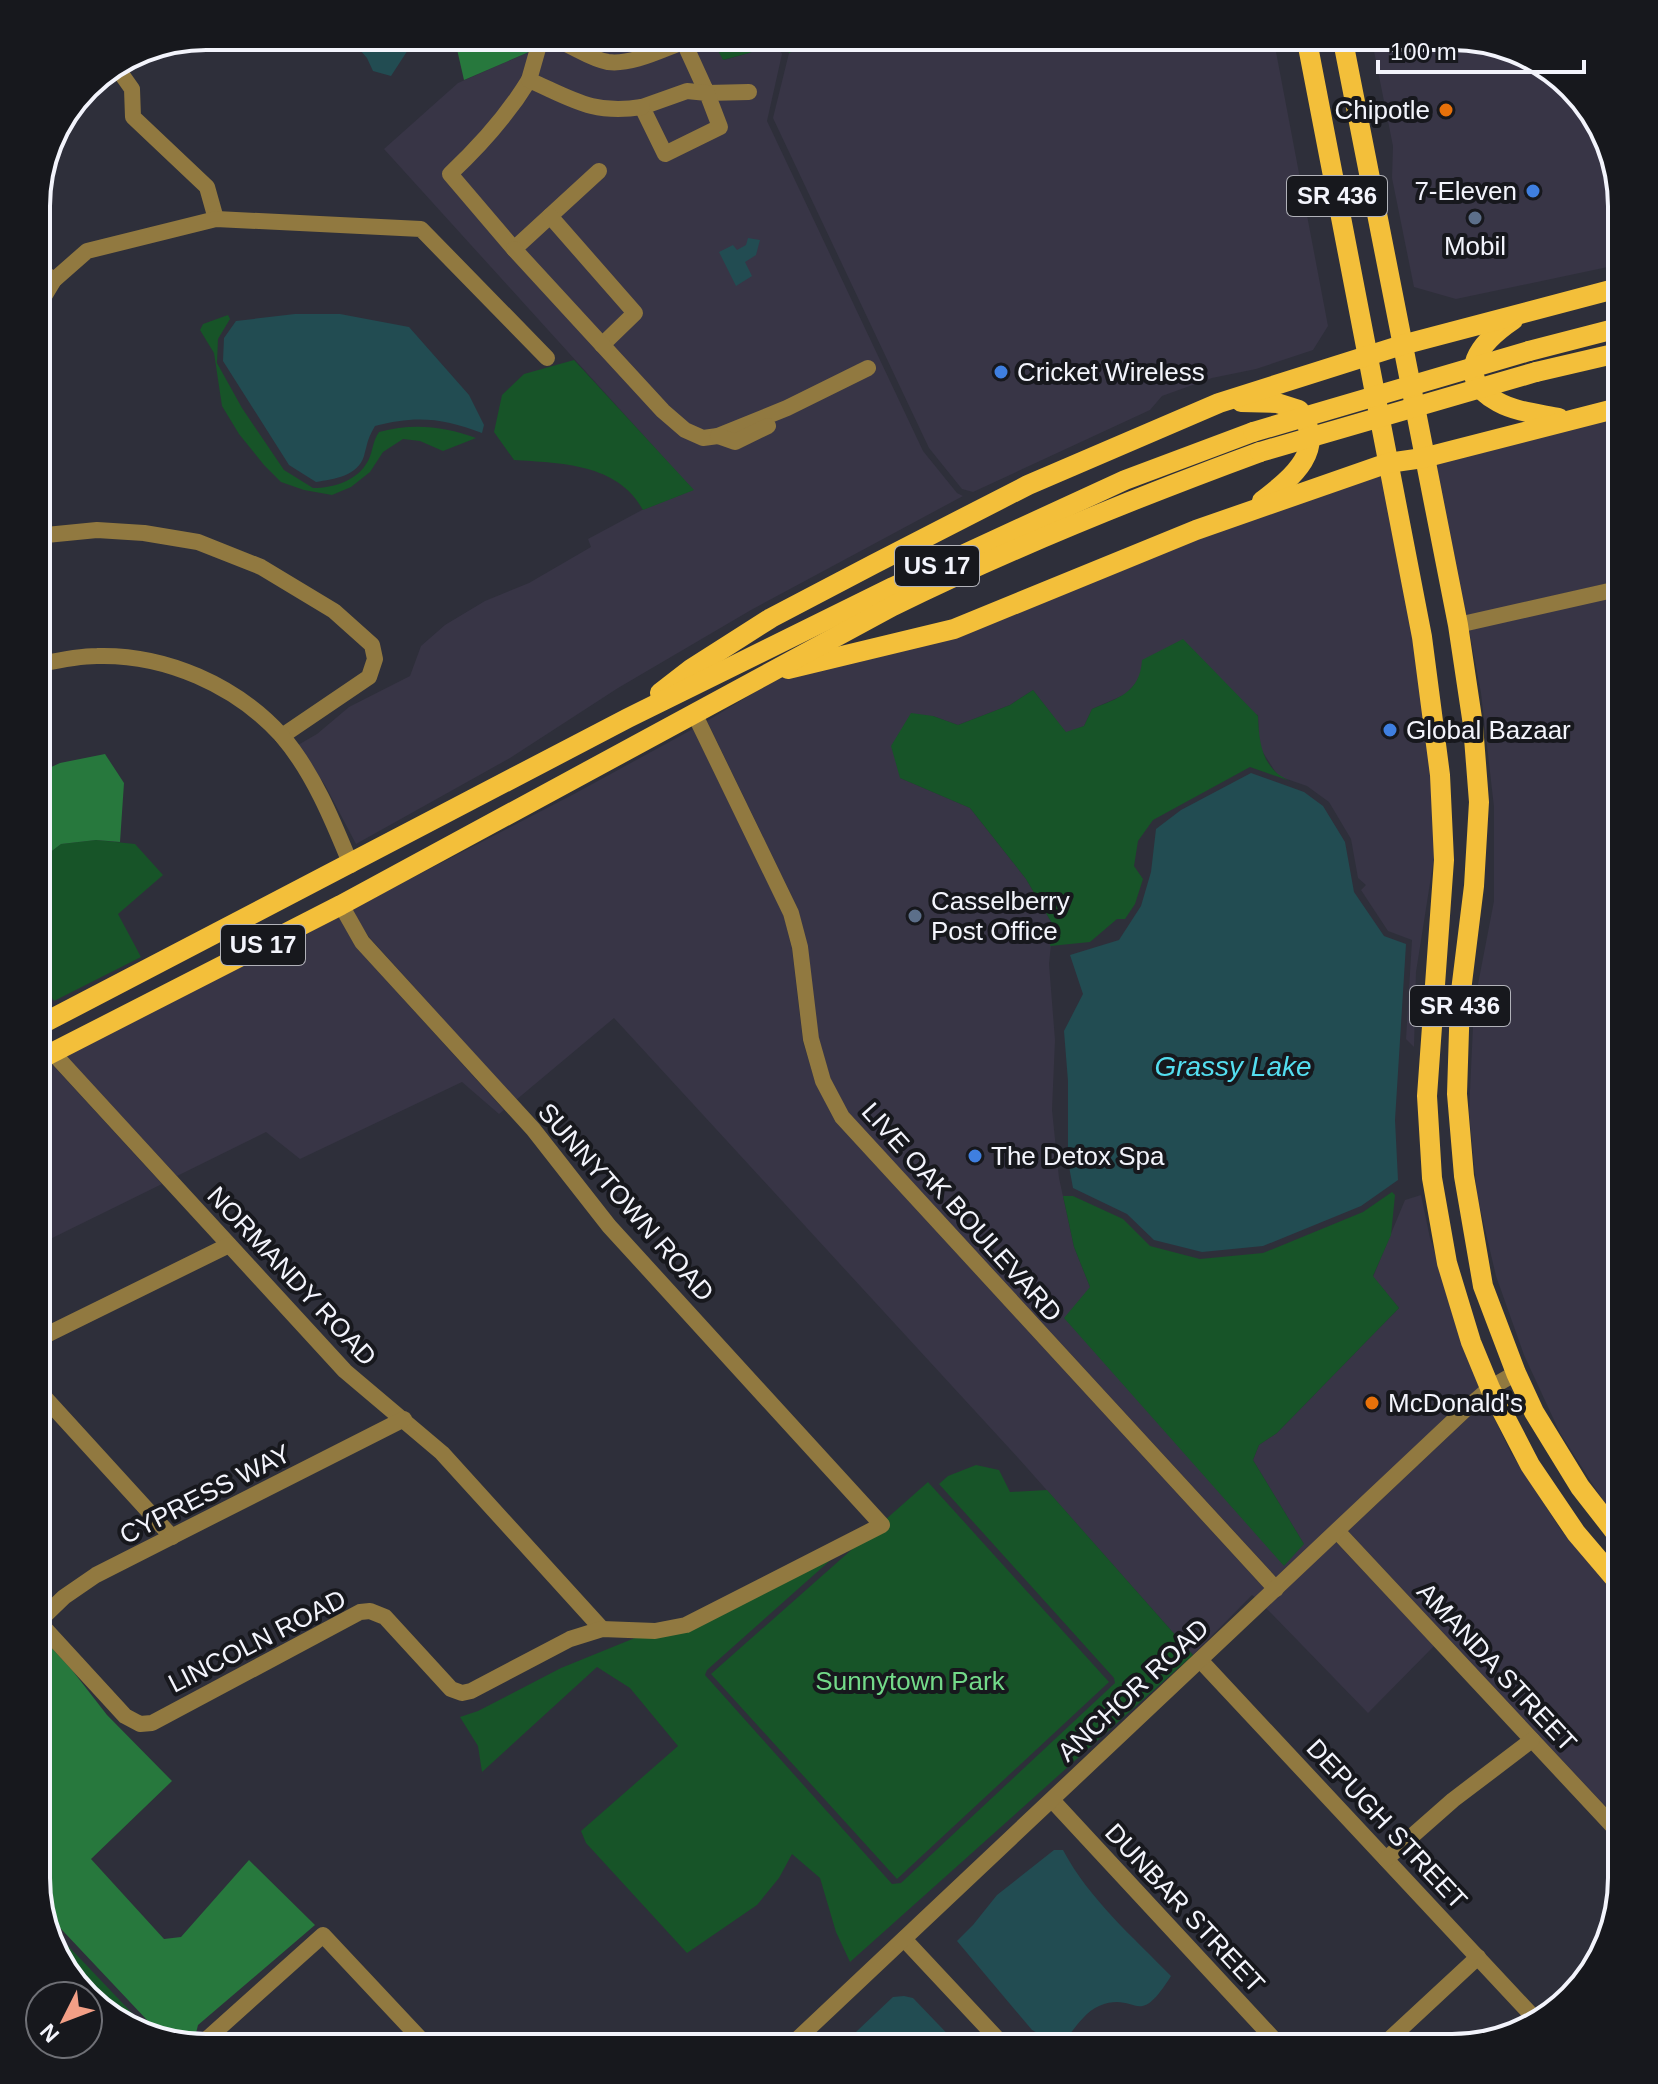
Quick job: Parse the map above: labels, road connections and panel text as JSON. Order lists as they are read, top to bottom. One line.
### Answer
{"streets":{"main road":["SR 436","US 17"],"street":["SUNNYTOWN ROAD","LIVE OAK BOULEVARD","NORMANDY ROAD","CYPRESS WAY","LINCOLN ROAD","AMANDA STREET","ANCHOR ROAD","DEPUGH STREET","DUNBAR STREET"]},"crossings":[["SR 436","ANCHOR ROAD"],["US 17","SUNNYTOWN ROAD"],["US 17","LIVE OAK BOULEVARD"],["SUNNYTOWN ROAD","NORMANDY ROAD"],["SUNNYTOWN ROAD","LINCOLN ROAD"],["LIVE OAK BOULEVARD","ANCHOR ROAD"],["NORMANDY ROAD","CYPRESS WAY"],["NORMANDY ROAD","LINCOLN ROAD"],["AMANDA STREET","ANCHOR ROAD"],["ANCHOR ROAD","DEPUGH STREET"],["ANCHOR ROAD","DUNBAR STREET"]],"water":["Grassy Lake"],"parks":["Sunnytown Park"],"places":["Chipotle","7-Eleven","Mobil","Cricket Wireless","Global Bazaar","Casselberry Post Office","The Detox Spa","McDonald's"],"scale_bar":"100 m","north":"bottom left"}
